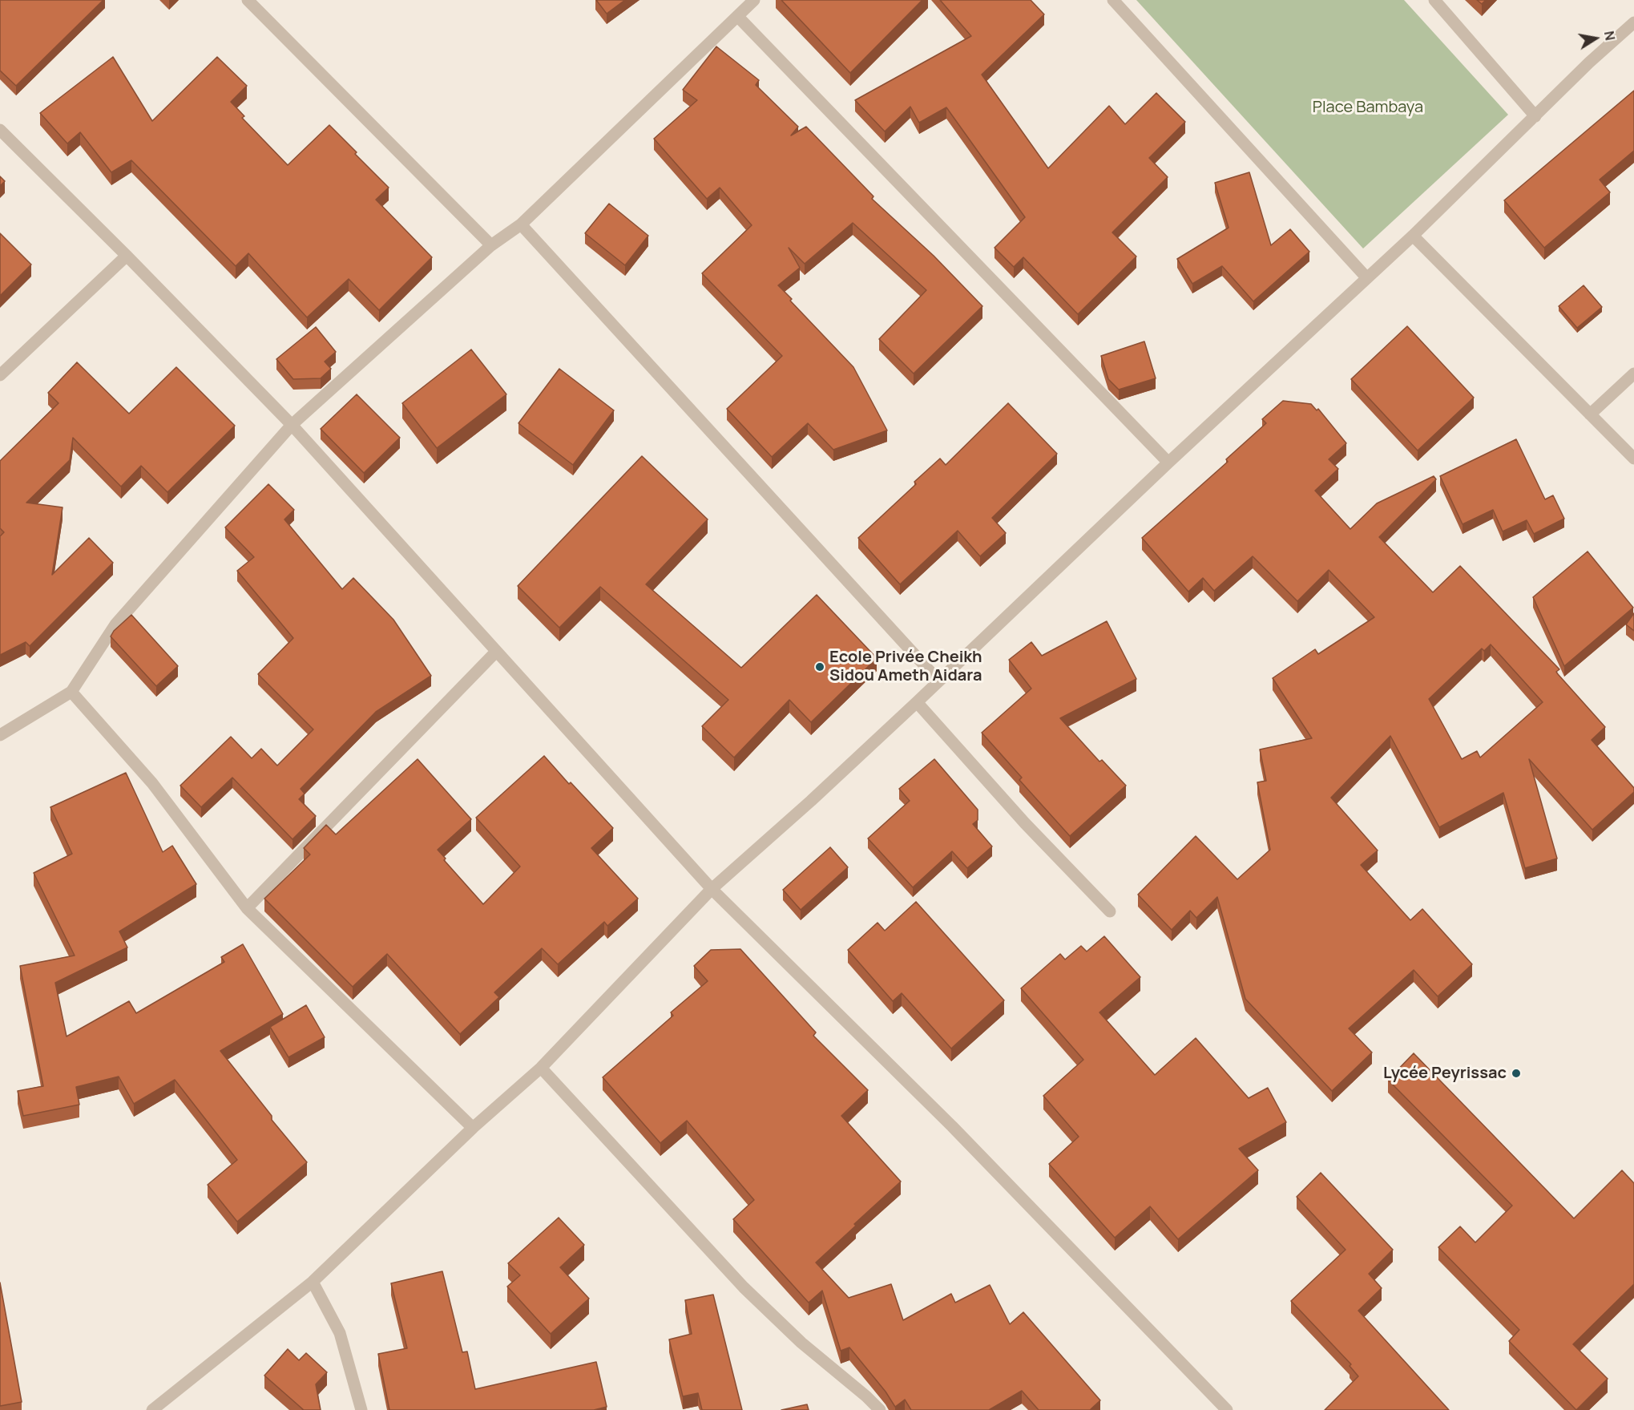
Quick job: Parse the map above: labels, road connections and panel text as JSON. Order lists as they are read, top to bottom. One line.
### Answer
{"parks":["Place Bambaya"],"places":["Ecole Privée Cheikh Sidou Ameth Aidara","Lycée Peyrissac"],"north":"right"}
